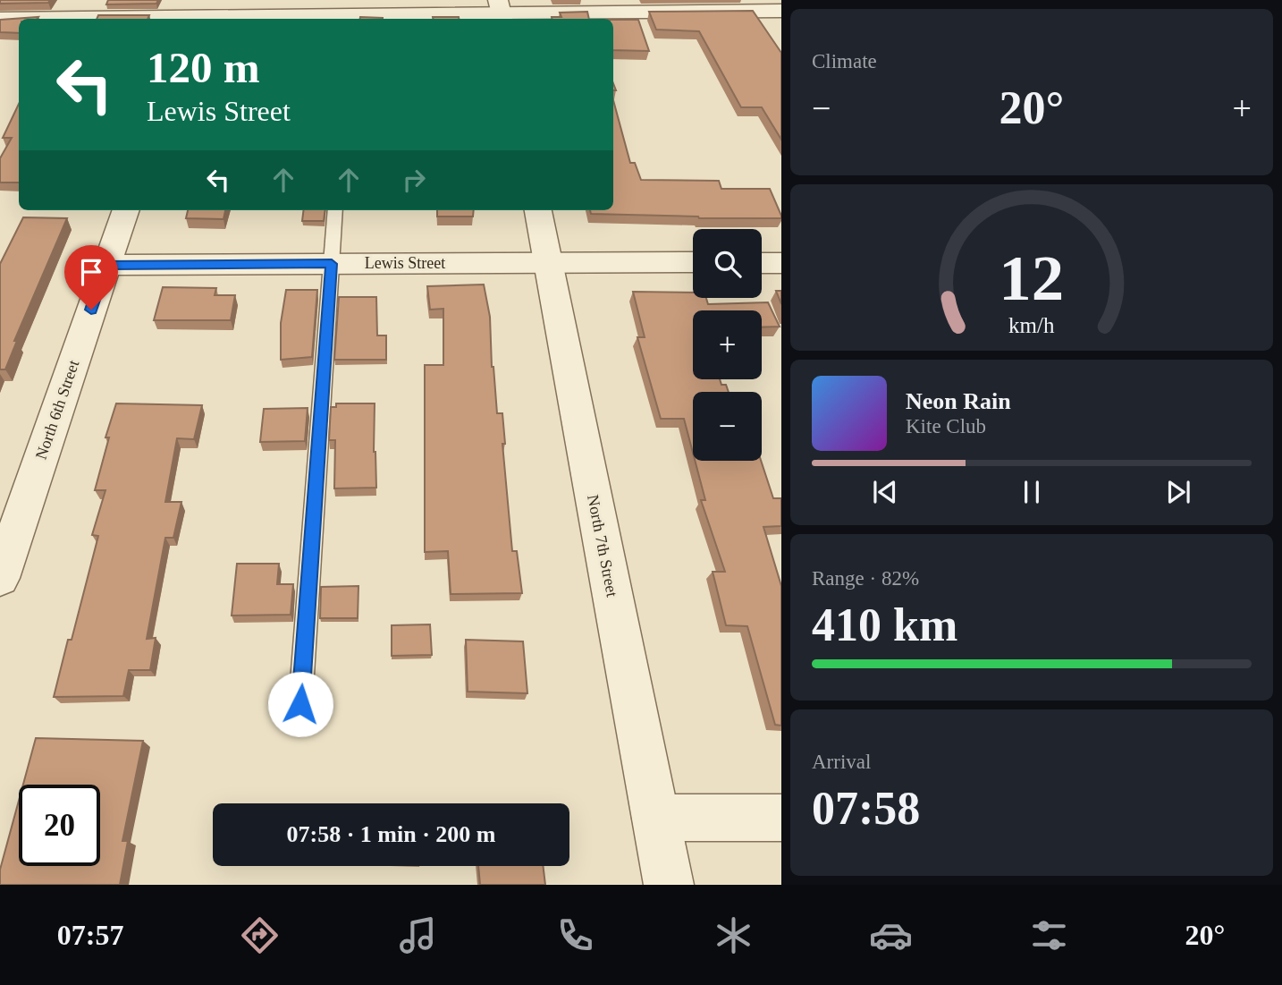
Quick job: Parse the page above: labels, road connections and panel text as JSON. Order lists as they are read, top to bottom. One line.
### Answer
{"streets":{"street":["Lewis Street","North 6th Street","North 7th Street"]},"crossings":[["Lewis Street","North 6th Street"],["Lewis Street","North 7th Street"]],"page":{"tile":["Climate",["Range · 82%","410 km"],["Arrival","07:58"]],"turn":["120 m","Lewis Street"],"heat":["−","20°","+"],"map_buttons":["+","−"],"song":["Neon Rain","Kite Club"],"limit":"20","trip":"07:58 · 1 min · 200 m","tabs":["07:57","20°"],"gauge":["12","km/h"]}}
